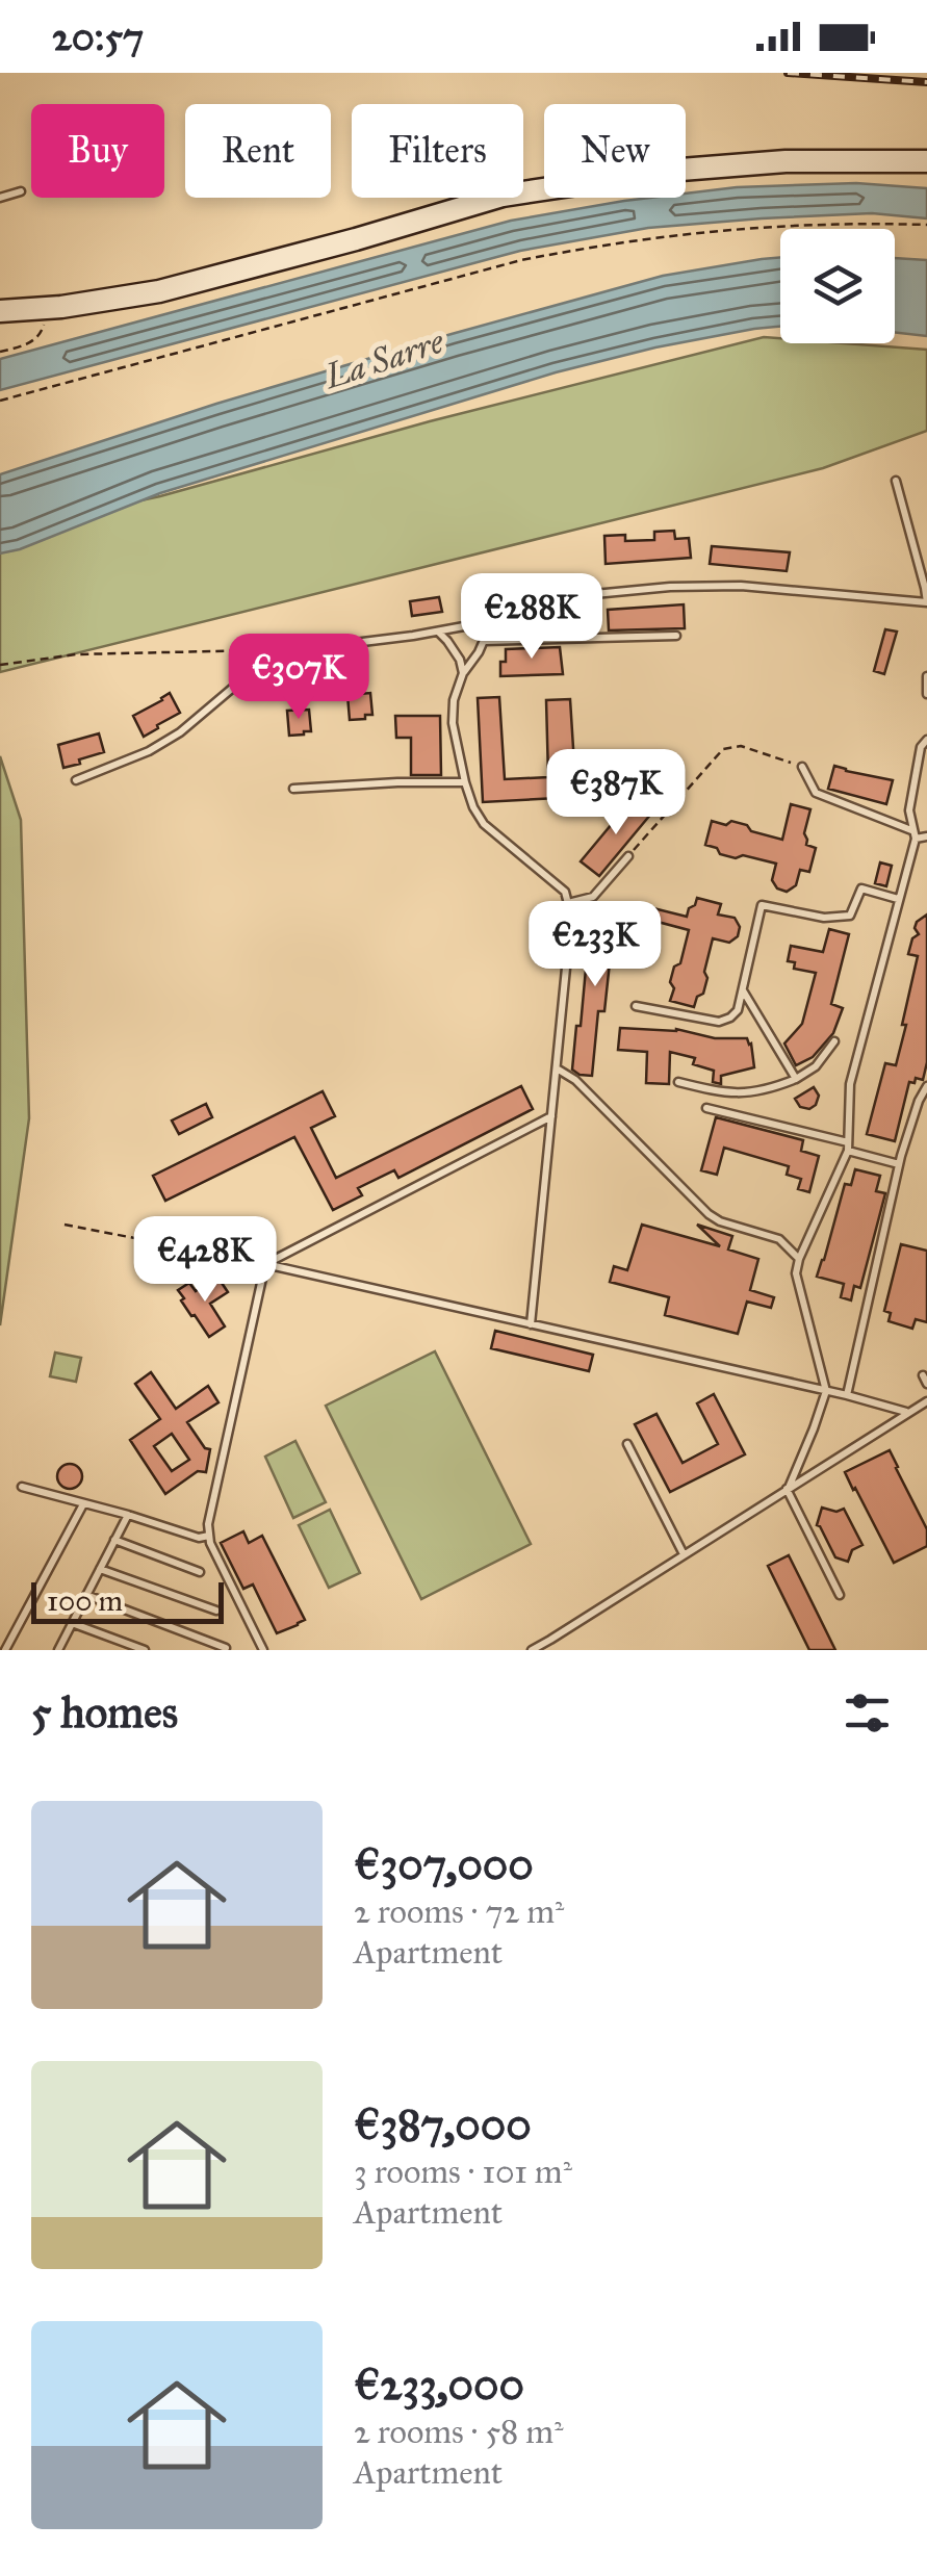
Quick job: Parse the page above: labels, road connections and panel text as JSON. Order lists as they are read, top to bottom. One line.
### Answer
{"water":["La Sarre"],"scale_bar":"100 m","page":{"status":"20:57","chip":["Buy","Rent","Filters","New"],"price":["€288K","€307K","€387K","€233K","€428K"],"scale":"100 m","heading":"5 homes","list":[{"name":"€307,000","note":"2 rooms · 72 m² · Apartment"},{"name":"€387,000","note":"3 rooms · 101 m² · Apartment"},{"name":"€233,000","note":"2 rooms · 58 m² · Apartment"}]}}
